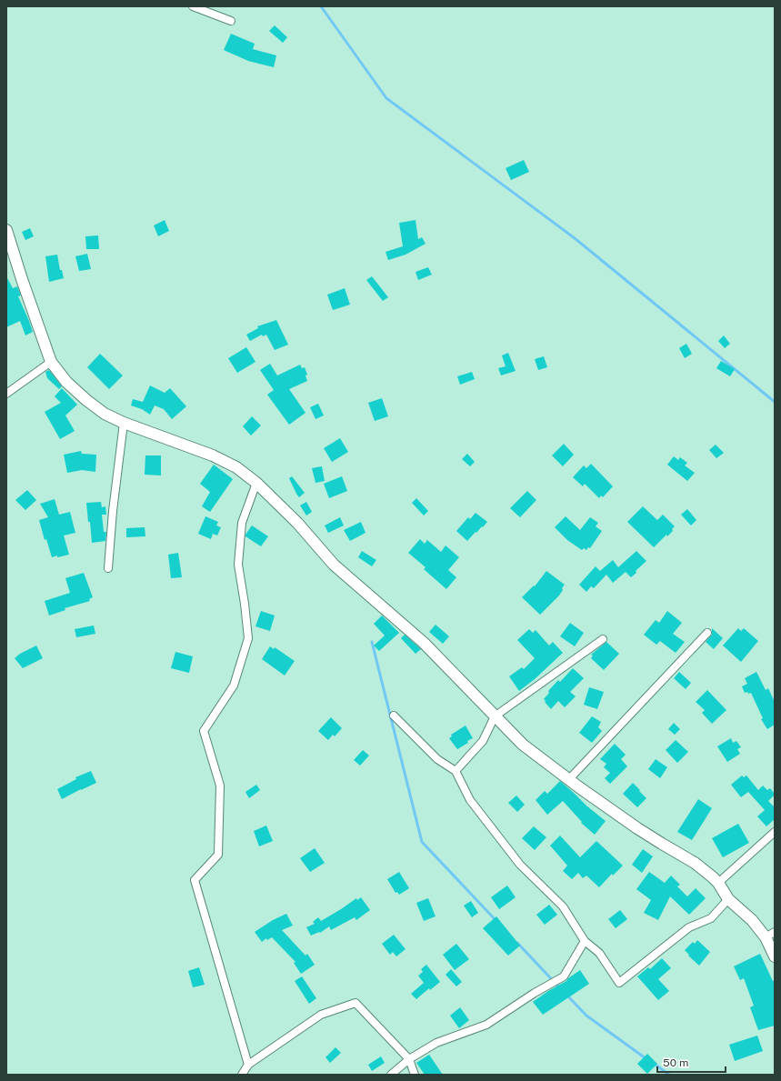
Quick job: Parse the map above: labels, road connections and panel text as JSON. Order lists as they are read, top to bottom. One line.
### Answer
{"scale_bar":"50 m"}
